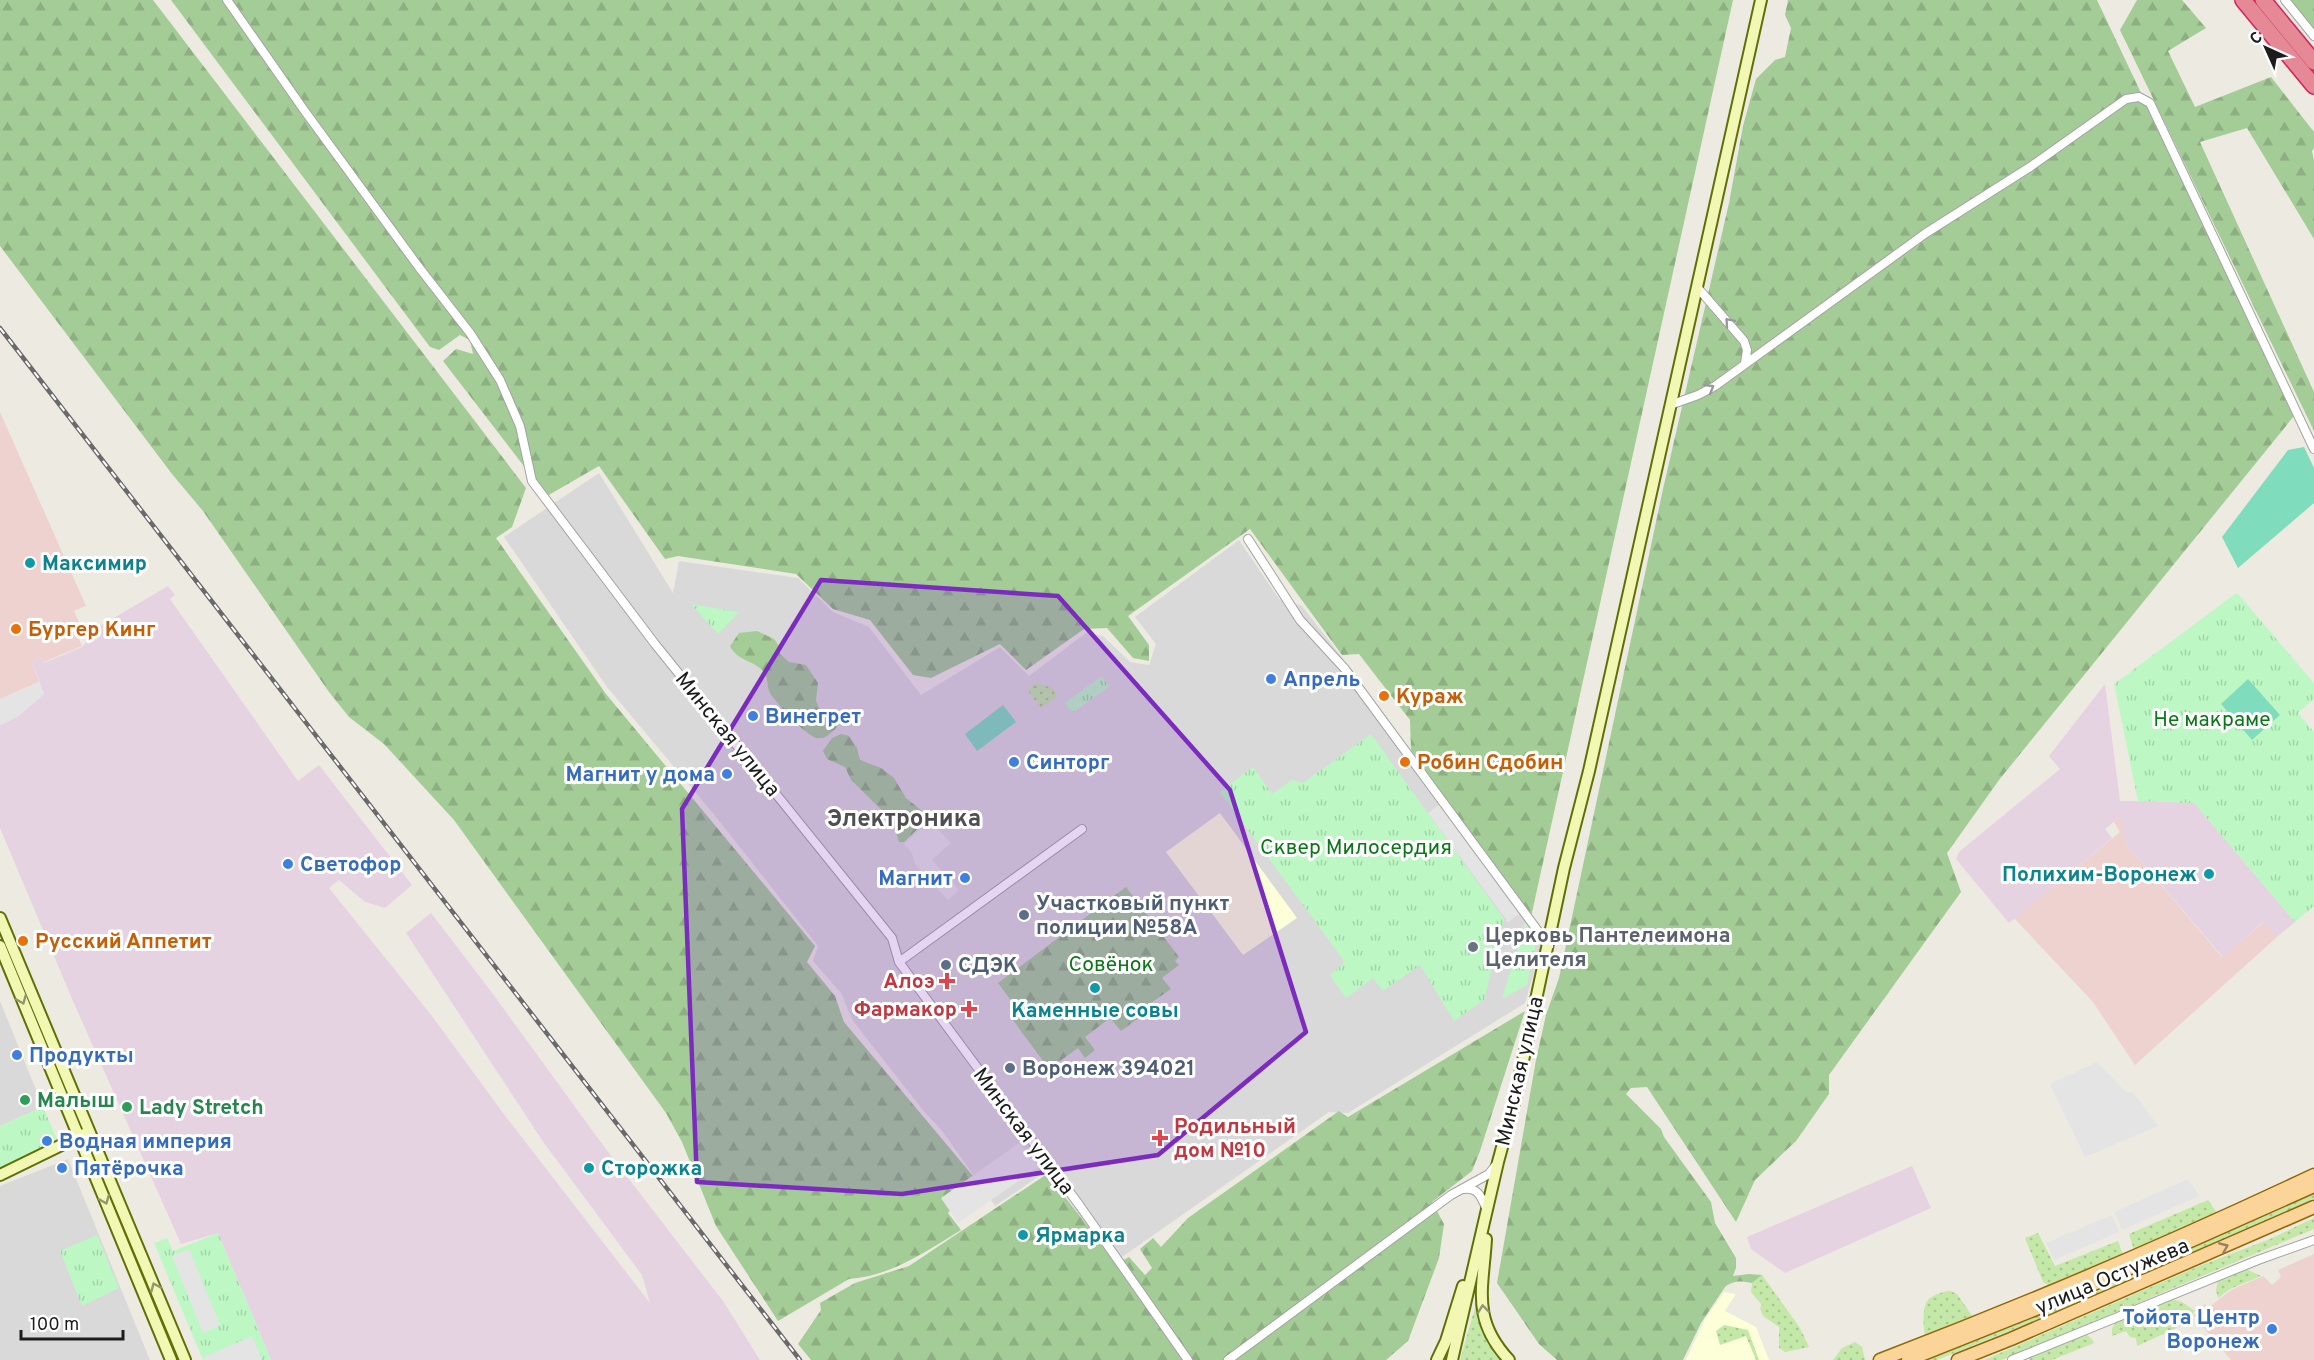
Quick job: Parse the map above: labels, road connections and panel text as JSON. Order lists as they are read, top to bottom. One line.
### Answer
{"streets":{"main road":["улица Остужева"],"street":["Минская улица"]},"districts":["Электроника"],"parks":["Не макраме","Сквер Милосердия","Совёнок"],"places":{"other":["Максимир","Бургер Кинг","Апрель","Кураж","Винегрет","Синторг","Робин Сдобин","Магнит у дома","Светофор","Полихим-Воронеж","Магнит","Участковый пункт полиции №58А","Русский Аппетит","Церковь Пантелеимона Целителя","СДЭК","Каменные совы","Продукты","Воронеж 394021","Малыш","Lady Stretch","Водная империя","Пятёрочка","Сторожка","Ярмарка","Тойота Центр Воронеж"],"health":["Алоэ","Фармакор","Родильный дом №10"]},"scale_bar":"100 m","north":"top left"}
